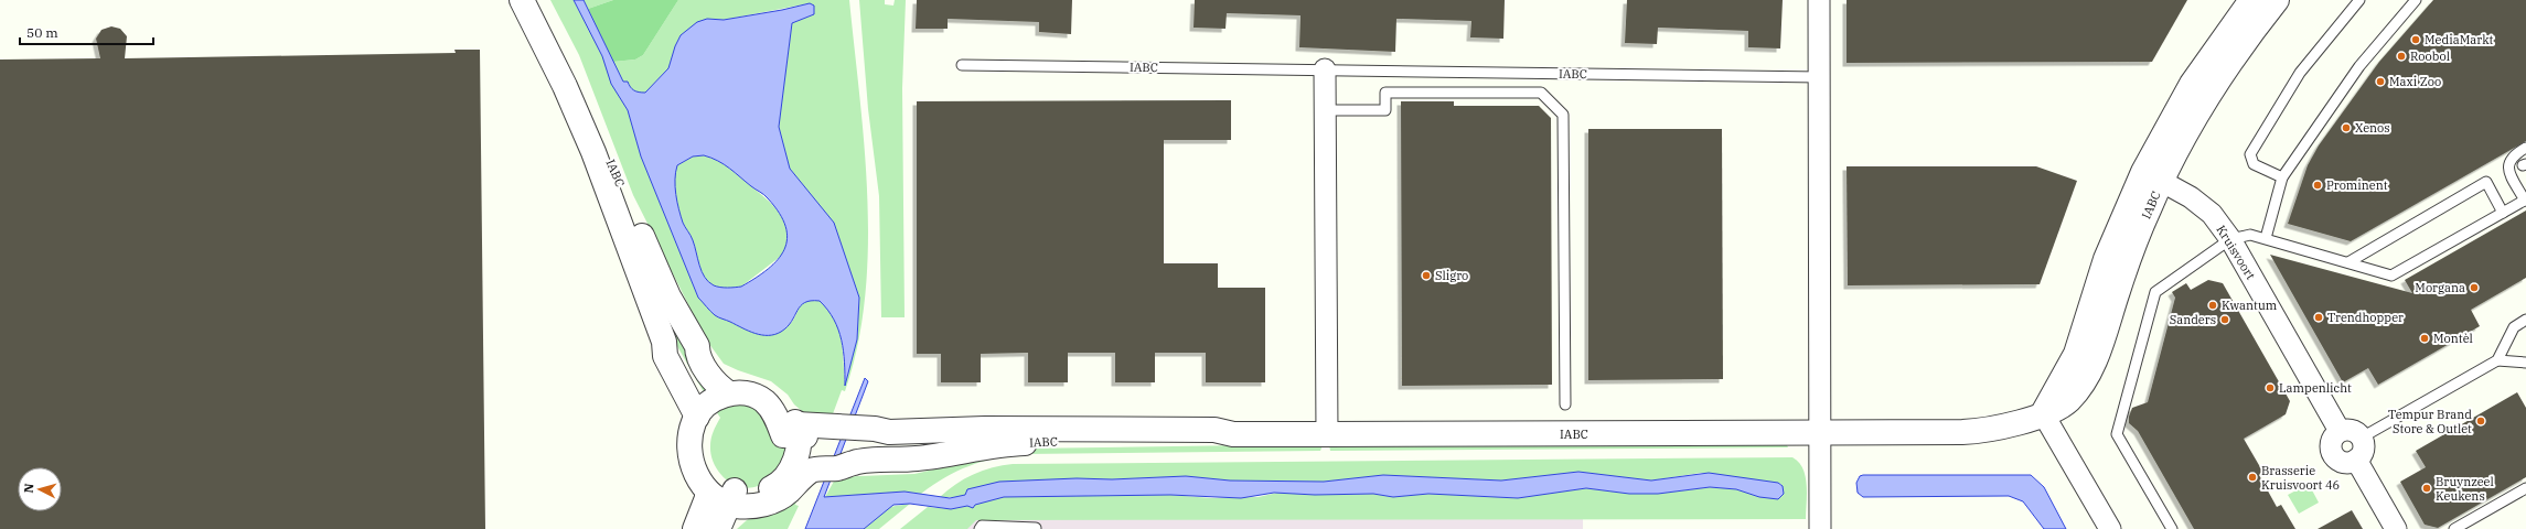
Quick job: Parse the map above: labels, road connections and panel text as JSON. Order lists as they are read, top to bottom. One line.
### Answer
{"streets":{"street":["IABC","Kruisvoort"]},"crossings":[["IABC","Kruisvoort"]],"places":["MediaMarkt","Roobol","Maxi Zoo","Xenos","Prominent","Sligro","Morgana","Kwantum","Trendhopper","Sanders","Montèl","Lampenlicht","Tempur Brand Store & Outlet","Brasserie Kruisvoort 46","Bruynzeel Keukens"],"scale_bar":"50 m","north":"left"}
